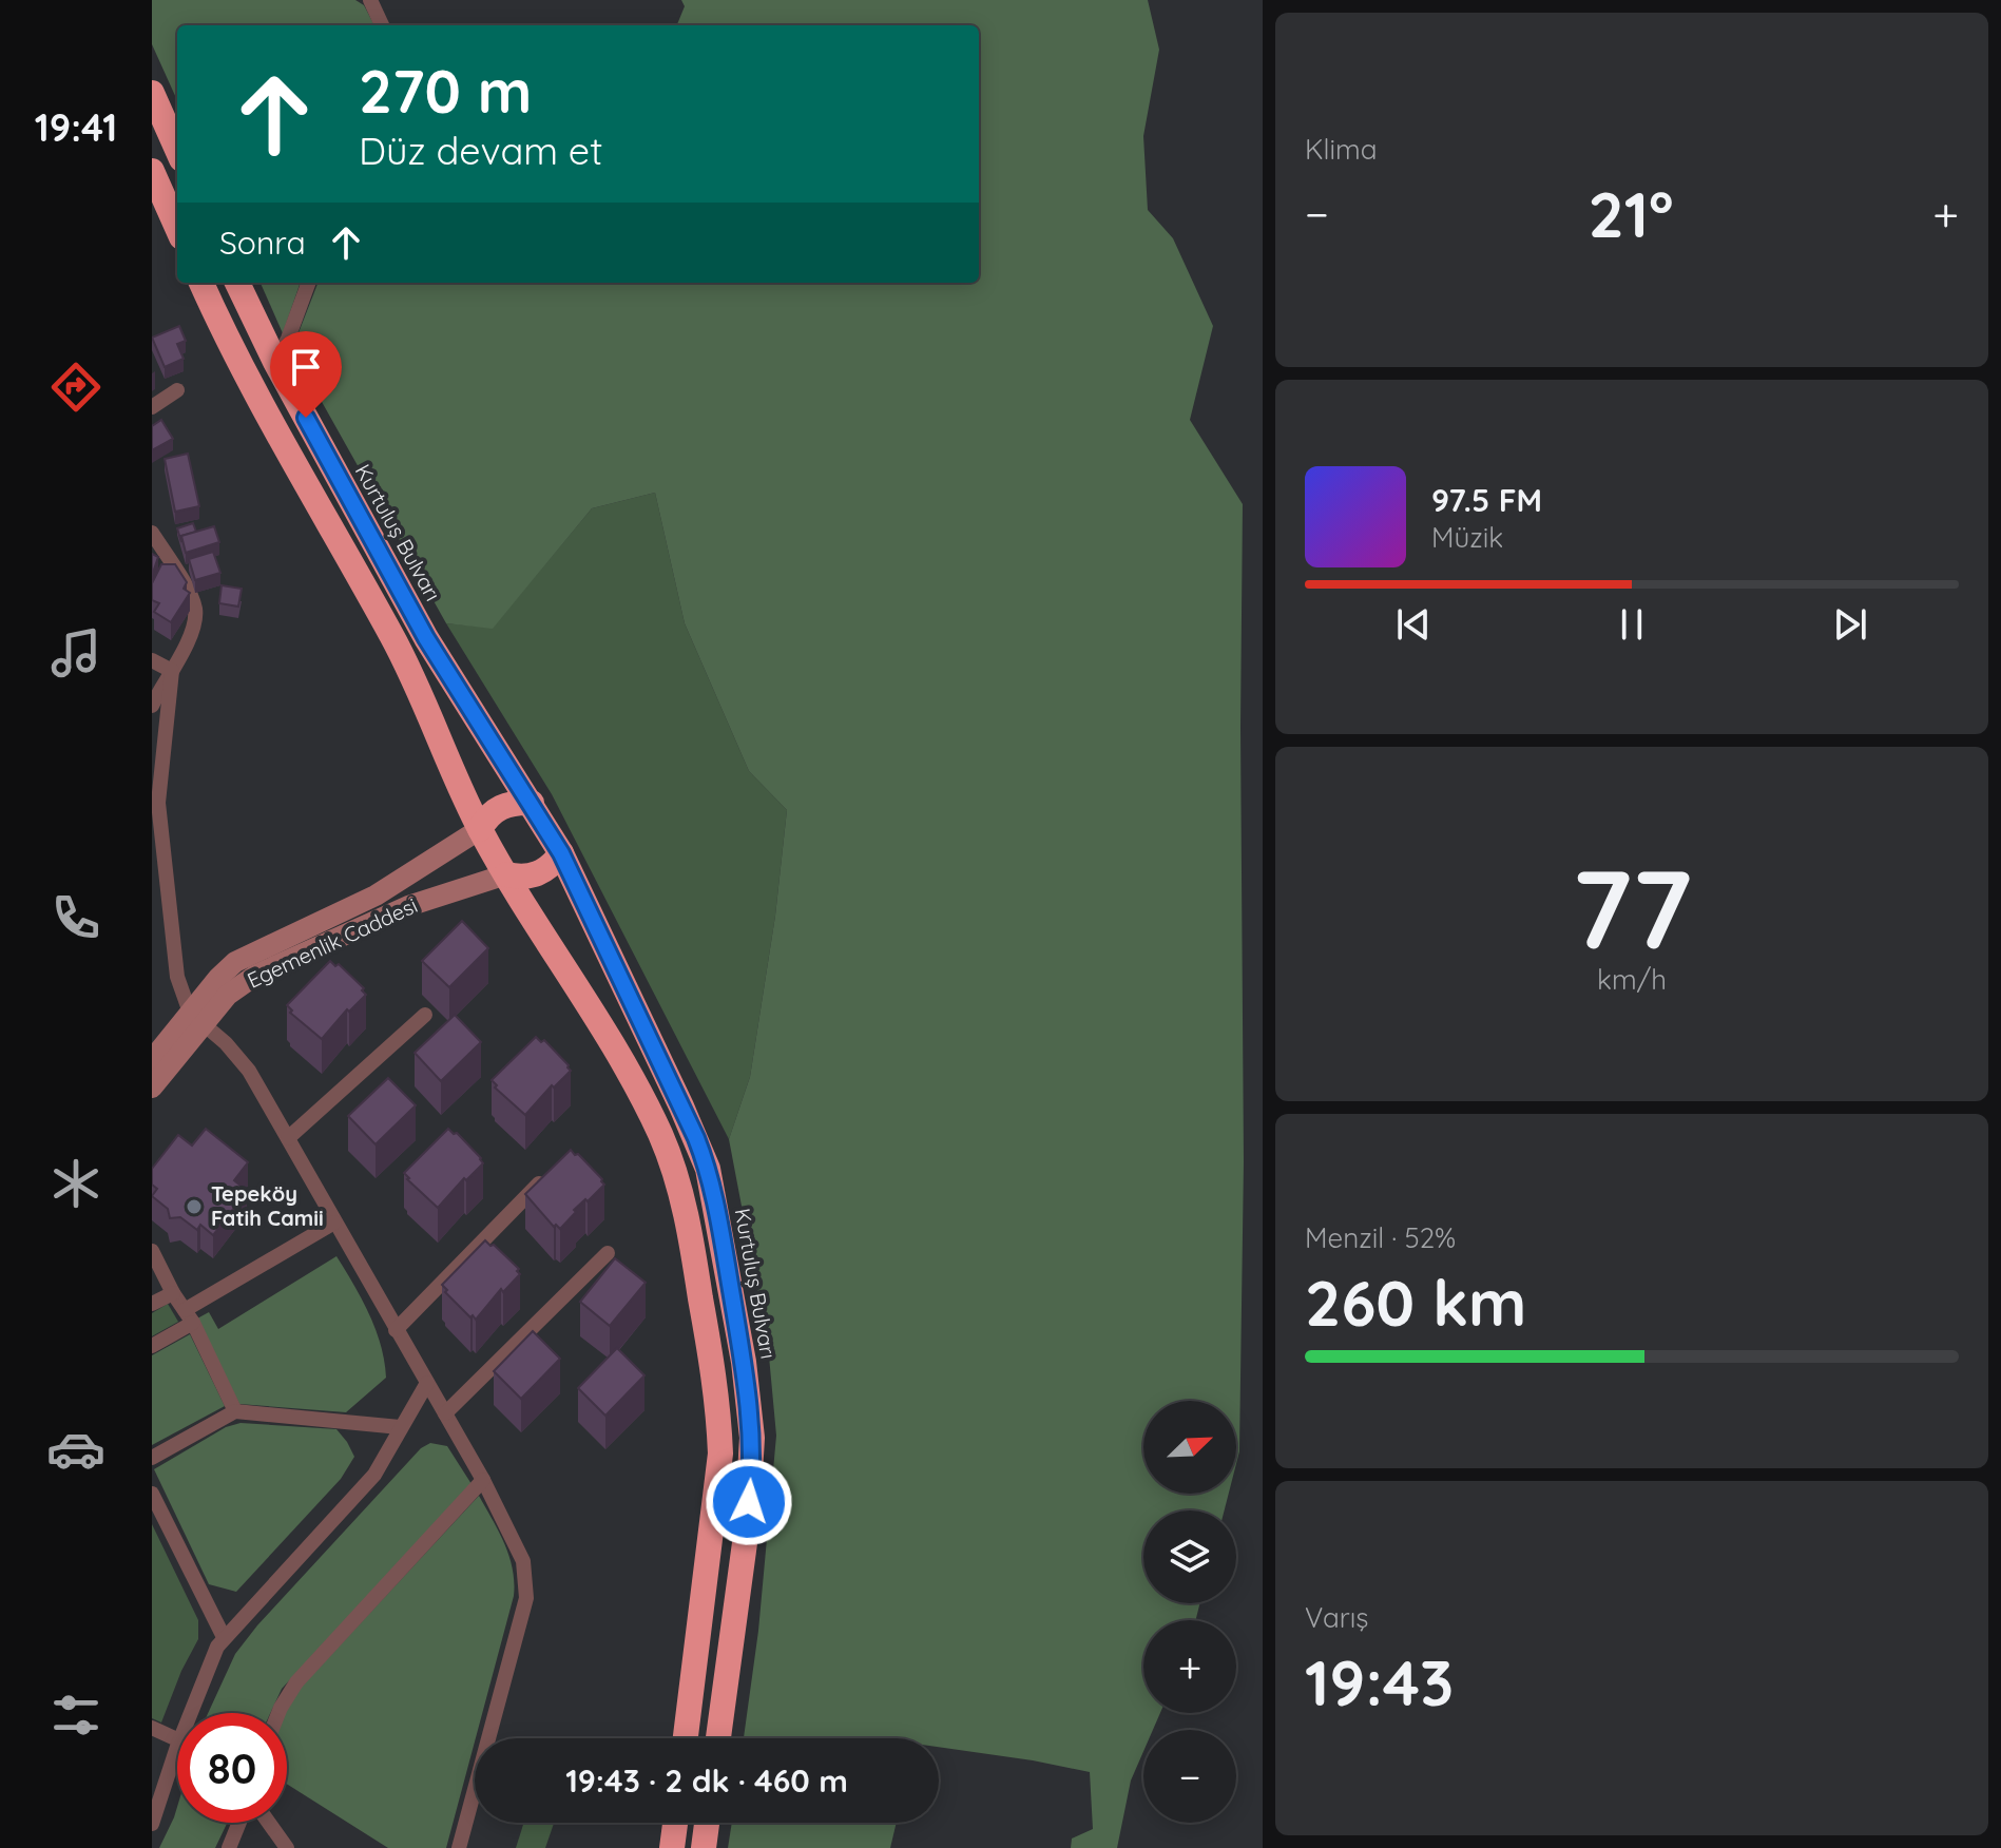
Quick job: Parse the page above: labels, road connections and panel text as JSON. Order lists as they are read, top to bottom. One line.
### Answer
{"streets":{"highway":["Kurtuluş Bulvarı"],"main road":["Egemenlik Caddesi"]},"crossings":[["Kurtuluş Bulvarı","Egemenlik Caddesi"]],"places":["Tepeköy Fatih Camii"],"north":"top right","page":{"tabs":"19:41","tile":["Klima",["77","km/h"],["Menzil · 52%","260 km"],["Varış","19:43"]],"turn":["270 m","Düz devam et"],"heat":["−","21°","+"],"then":"Sonra","song":["97.5 FM","Müzik"],"map_buttons":["+","−"],"limit":"80","trip":"19:43 · 2 dk · 460 m"}}
